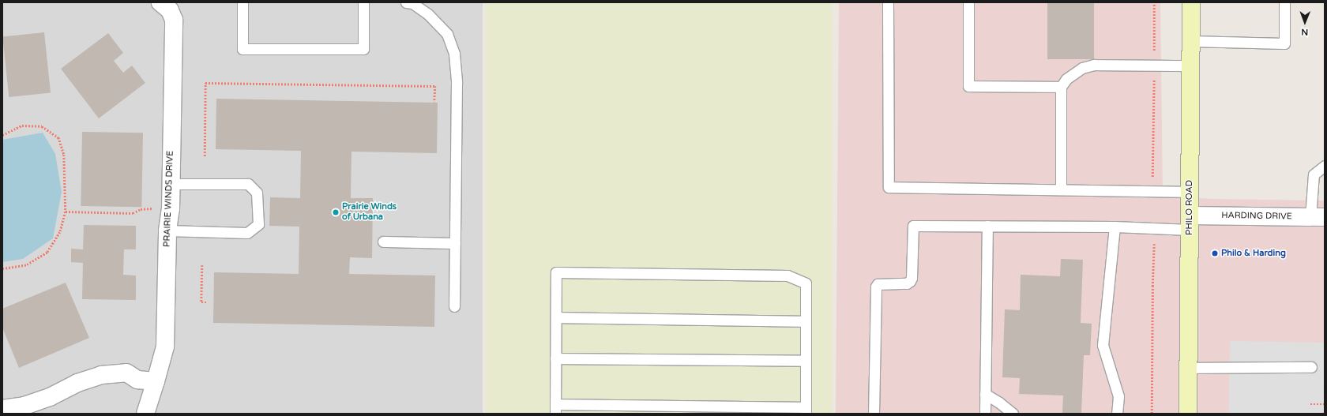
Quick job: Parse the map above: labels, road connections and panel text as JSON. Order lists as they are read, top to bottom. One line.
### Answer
{"streets":{"main road":["PHILO ROAD"],"street":["PRAIRIE WINDS DRIVE","HARDING DRIVE"]},"crossings":[["PHILO ROAD","HARDING DRIVE"]],"places":["Prairie Winds of Urbana","Philo & Harding"],"north":"bottom"}
